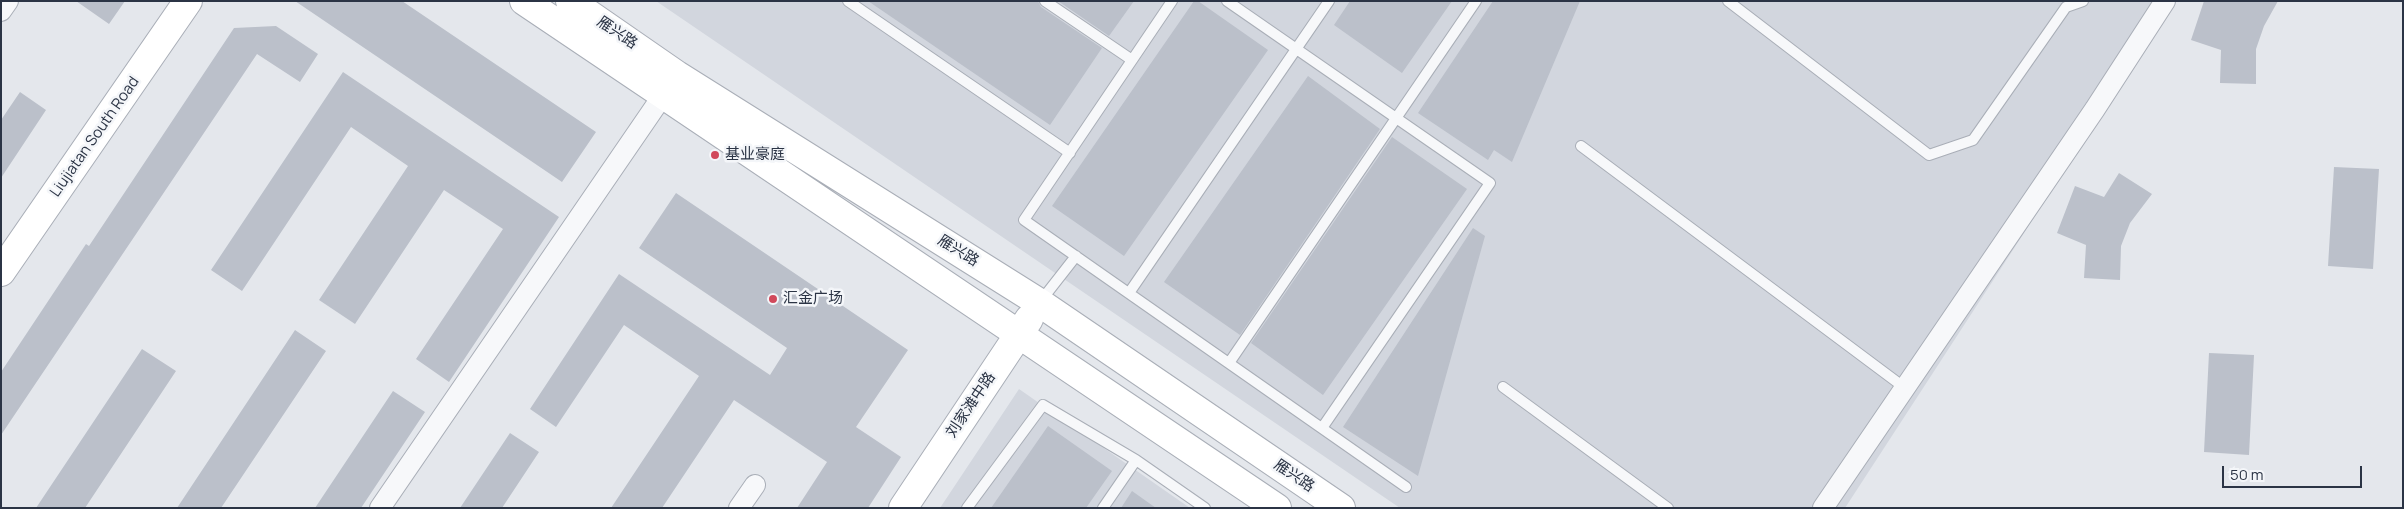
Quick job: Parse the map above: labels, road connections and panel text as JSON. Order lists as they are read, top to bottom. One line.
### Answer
{"streets":{"main road":["雁兴路","Liujiatan South Road","刘家滩中路"]},"crossings":[["雁兴路","刘家滩中路"]],"places":["基业豪庭","汇金广场"],"scale_bar":"50 m"}
